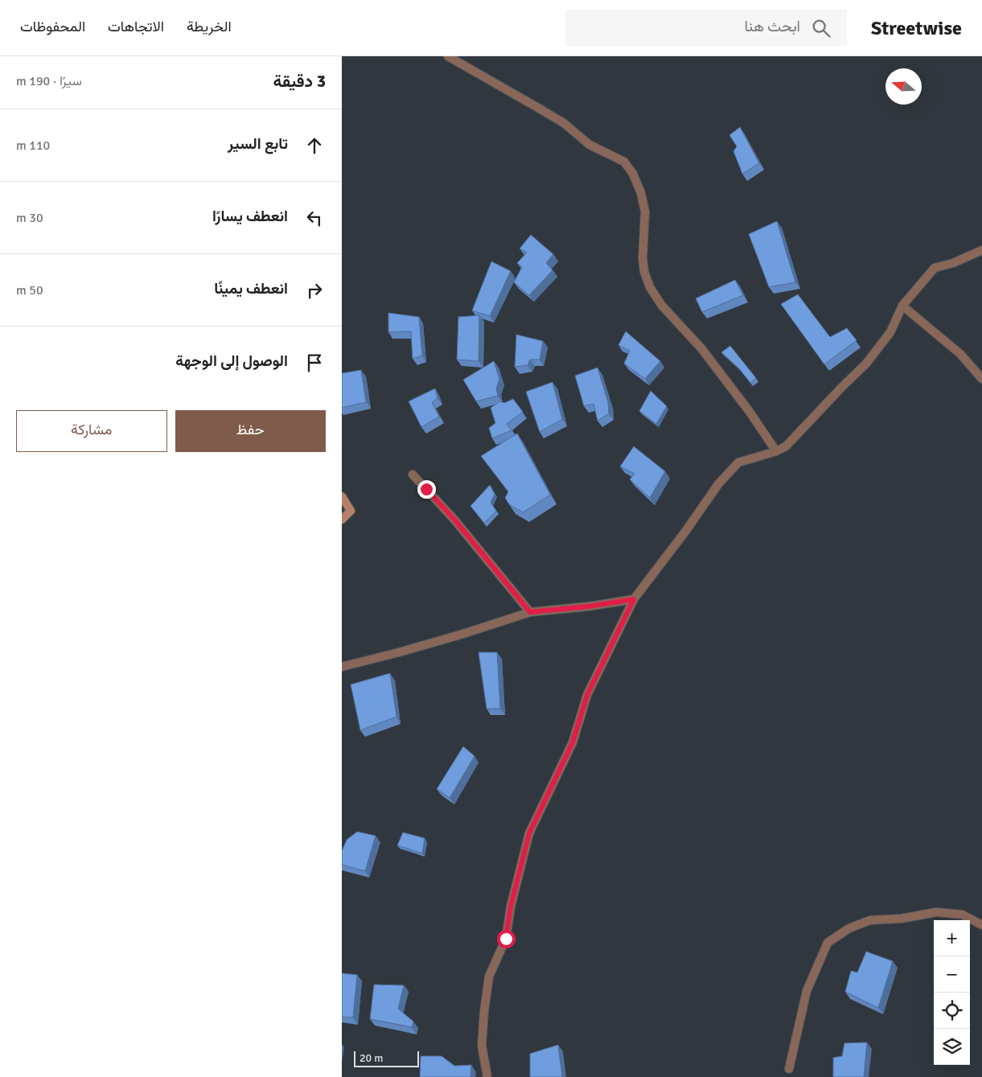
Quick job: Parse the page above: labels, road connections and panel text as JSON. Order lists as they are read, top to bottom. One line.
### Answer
{"scale_bar":"20 m","north":"left","page":{"header":"Streetwise","search":"ابحث هنا","nav":["الخريطة","الاتجاهات","المحفوظات"],"heading":["3 دقيقة","سيرًا · 190 m"],"list":[["تابع السير","110 m"],["انعطف يسارًا","30 m"],["انعطف يمينًا","50 m"],"الوصول إلى الوجهة"],"buttons":["حفظ","مشاركة"],"map_buttons":["+","−"],"scale":"20 m"}}
